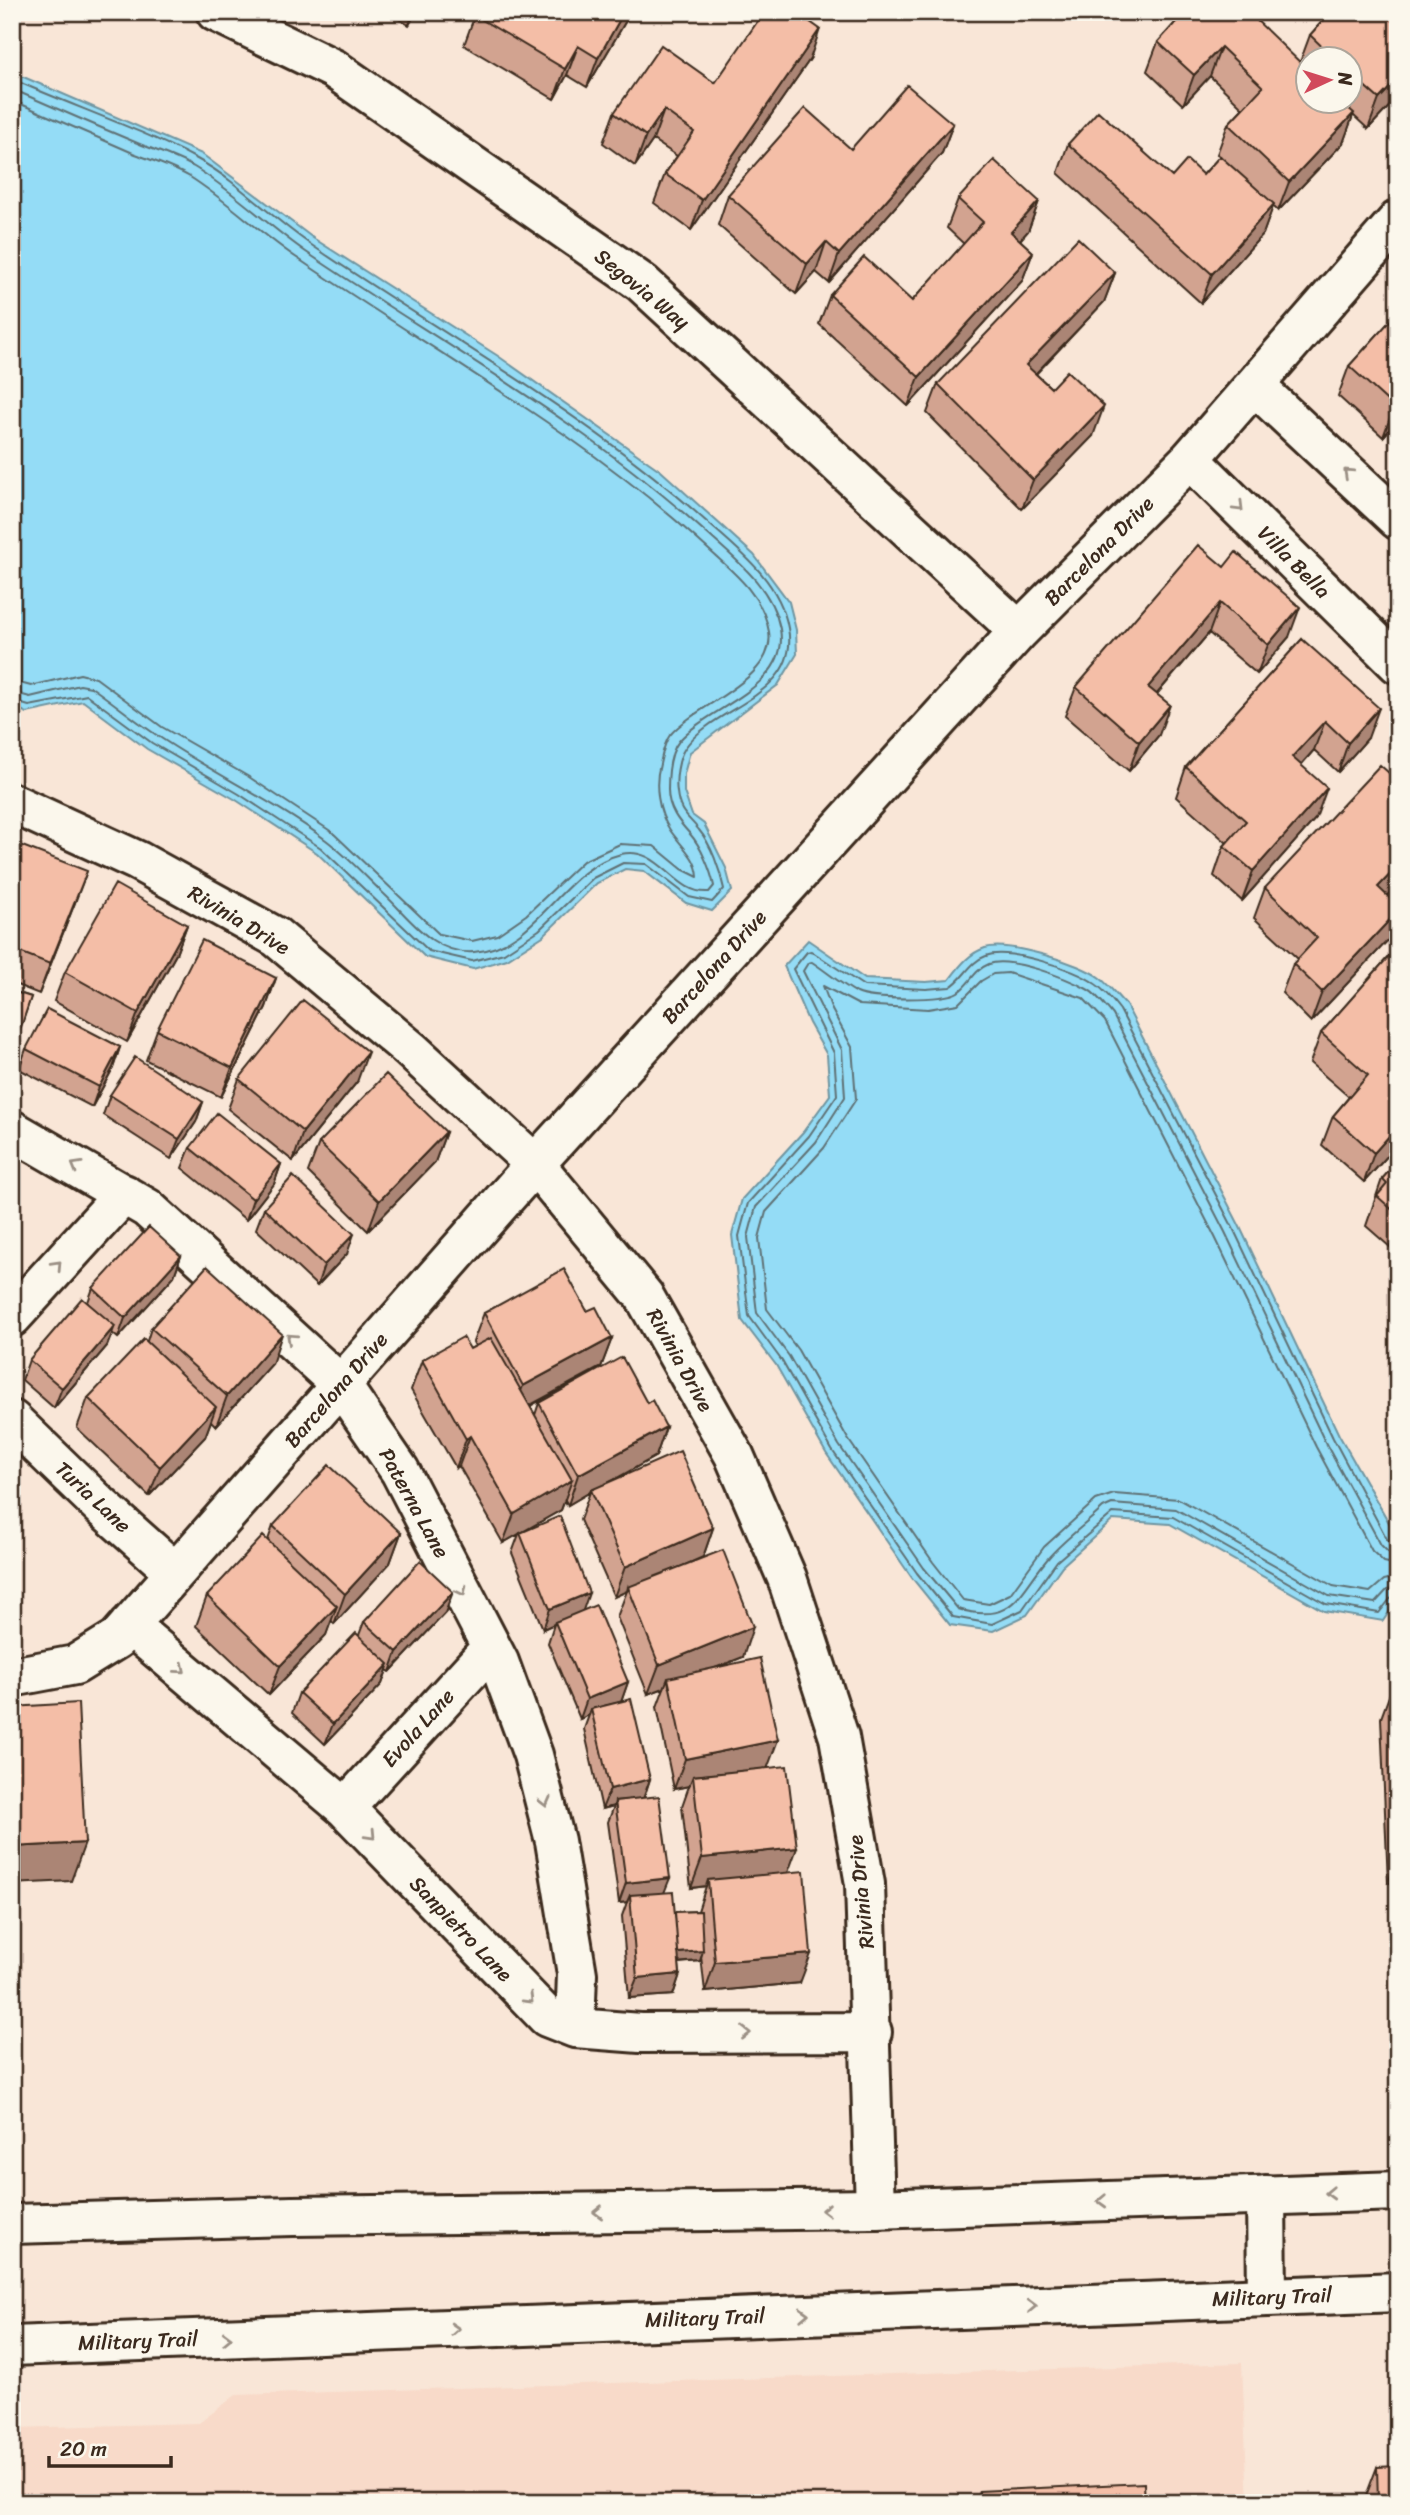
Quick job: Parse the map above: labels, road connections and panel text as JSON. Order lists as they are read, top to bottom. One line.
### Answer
{"streets":{"street":["Segovia Way","Barcelona Drive","Villa Bella","Rivinia Drive","Turia Lane","Paterna Lane","Evola Lane","Sanpietro Lane","Military Trail"]},"crossings":[["Segovia Way","Barcelona Drive"],["Barcelona Drive","Villa Bella"],["Barcelona Drive","Rivinia Drive"],["Barcelona Drive","Turia Lane"],["Barcelona Drive","Paterna Lane"],["Barcelona Drive","Sanpietro Lane"],["Rivinia Drive","Sanpietro Lane"],["Paterna Lane","Evola Lane"],["Paterna Lane","Sanpietro Lane"],["Evola Lane","Sanpietro Lane"]],"one_way":["Sanpietro Lane"],"scale_bar":"20 m","north":"right"}
